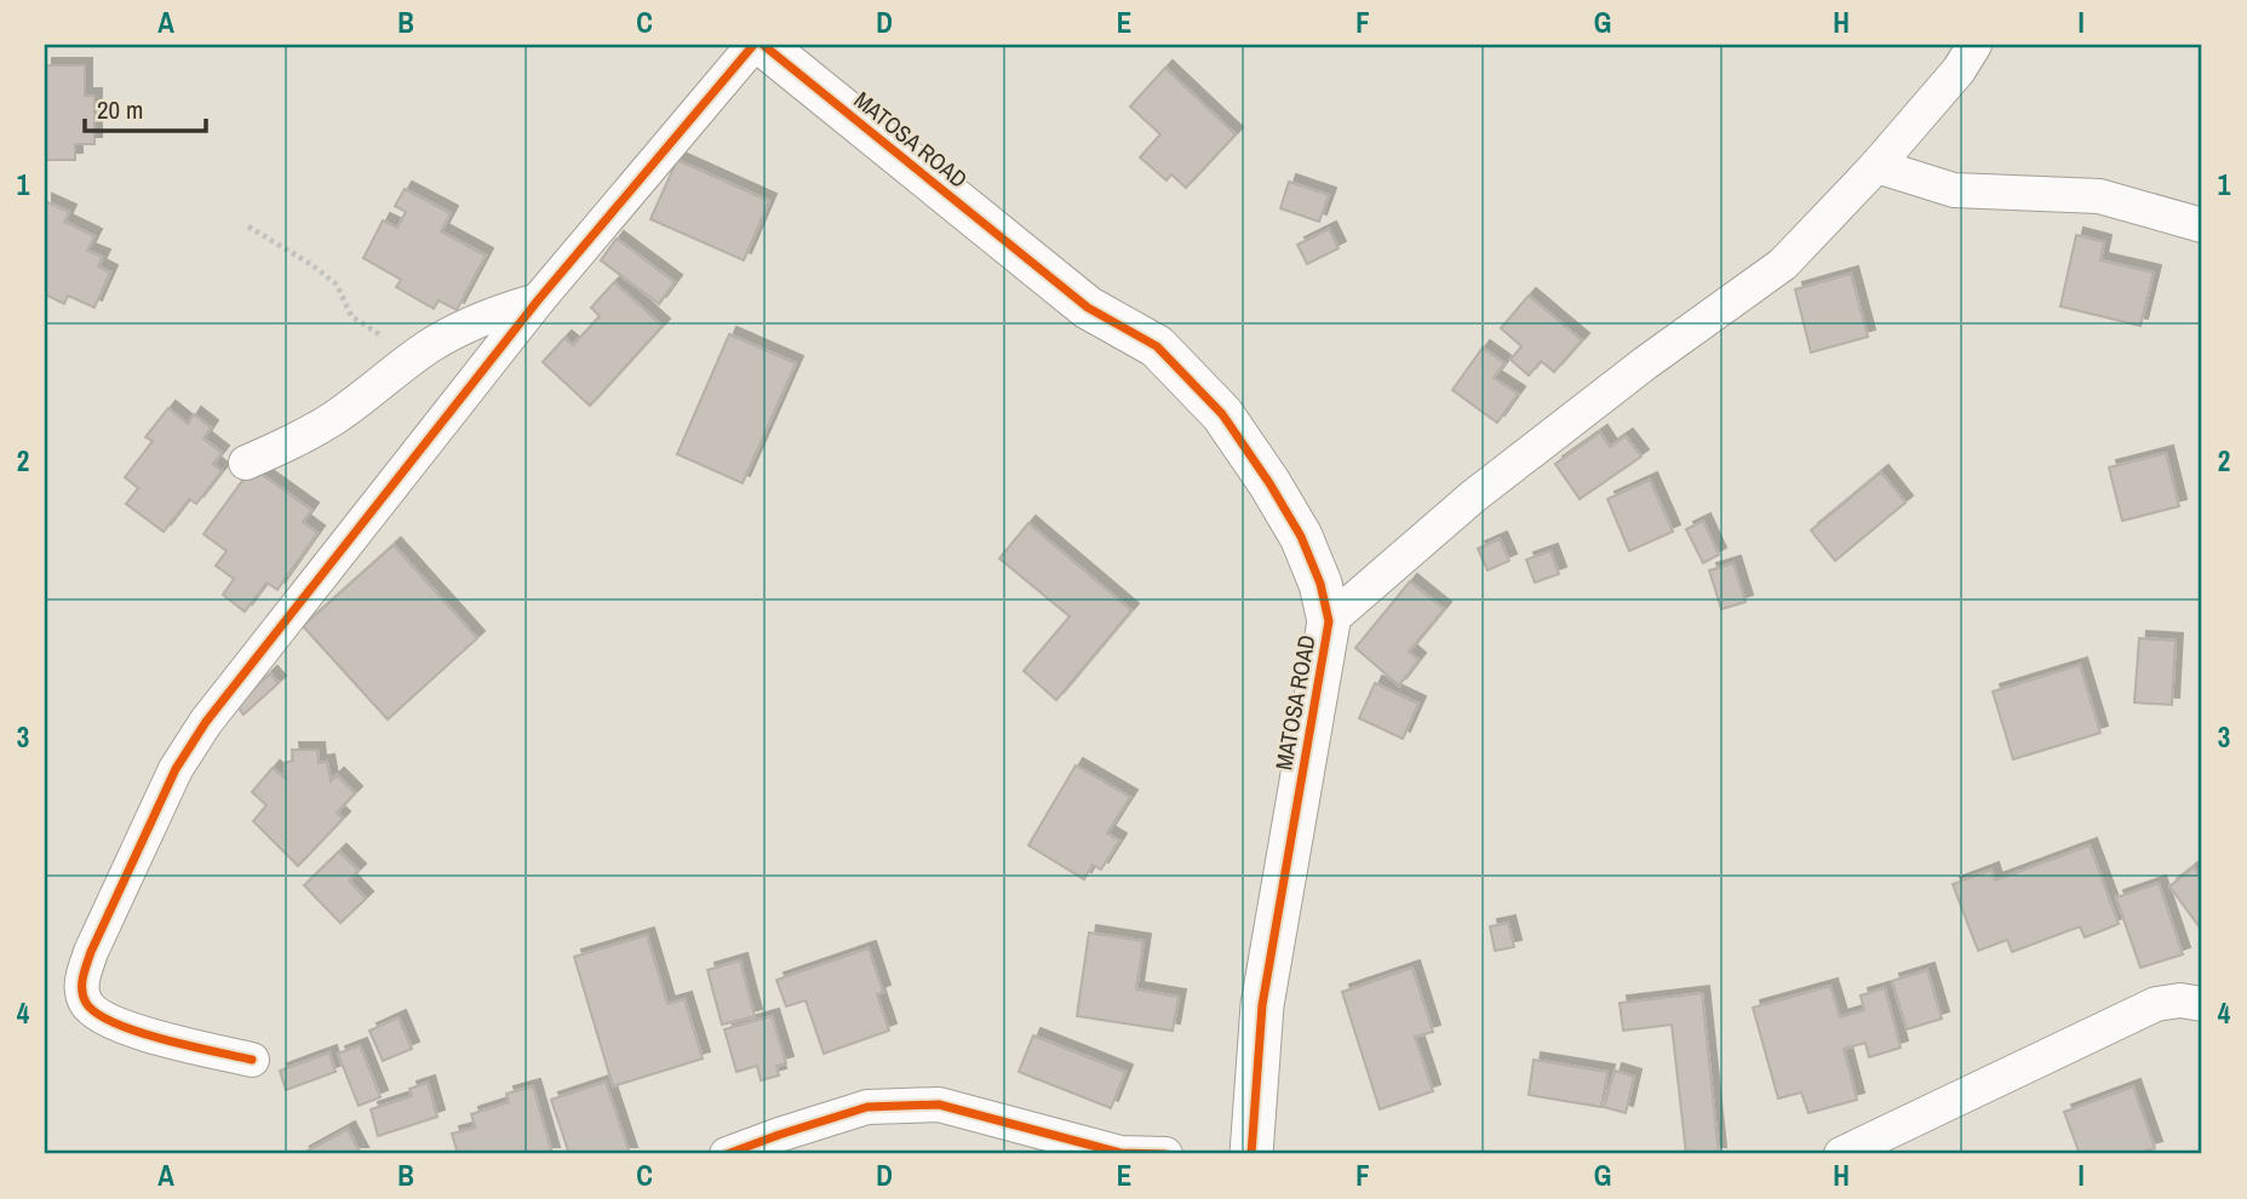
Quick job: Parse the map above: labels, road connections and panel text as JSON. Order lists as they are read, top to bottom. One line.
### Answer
{"streets":{"street":["MATOSA ROAD"]},"scale_bar":"20 m","grid":{"columns":["A","B","C","D","E","F","G","H","I"],"rows":["1","2","3","4"]}}
